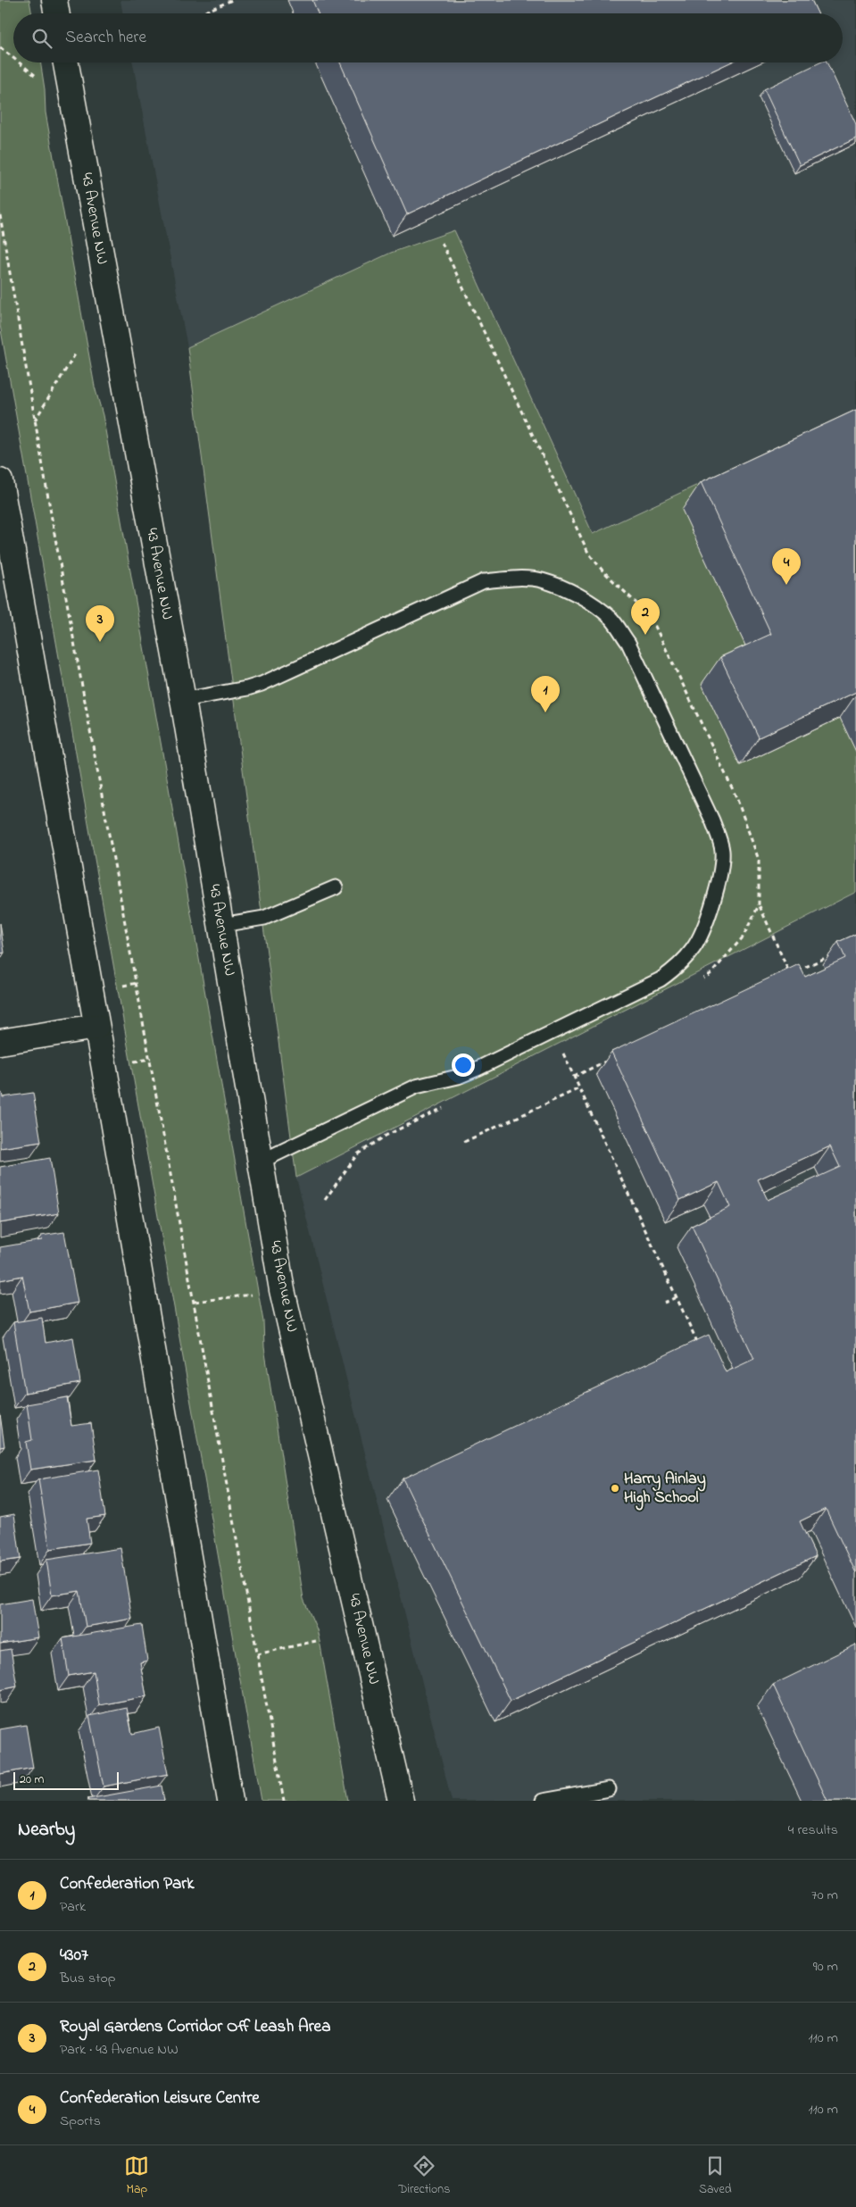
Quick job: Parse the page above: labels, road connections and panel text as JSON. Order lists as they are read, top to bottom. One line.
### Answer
{"streets":{"street":["43 Avenue NW"]},"places":["Harry Ainlay High School"],"scale_bar":"20 m","page":{"search":"Search here","pins":["4","2","3","1"],"scale":"20 m","heading":["Nearby","4 results"],"list":[{"mark":"1","name":"Confederation Park","note":"Park","value":"70 m"},{"mark":"2","name":"4307","note":"Bus stop","value":"90 m"},{"mark":"3","name":"Royal Gardens Corridor Off Leash Area","note":"Park · 43 Avenue NW","value":"110 m"},{"mark":"4","name":"Confederation Leisure Centre","note":"Sports","value":"110 m"}],"nav":["Map","Directions","Saved"]}}
